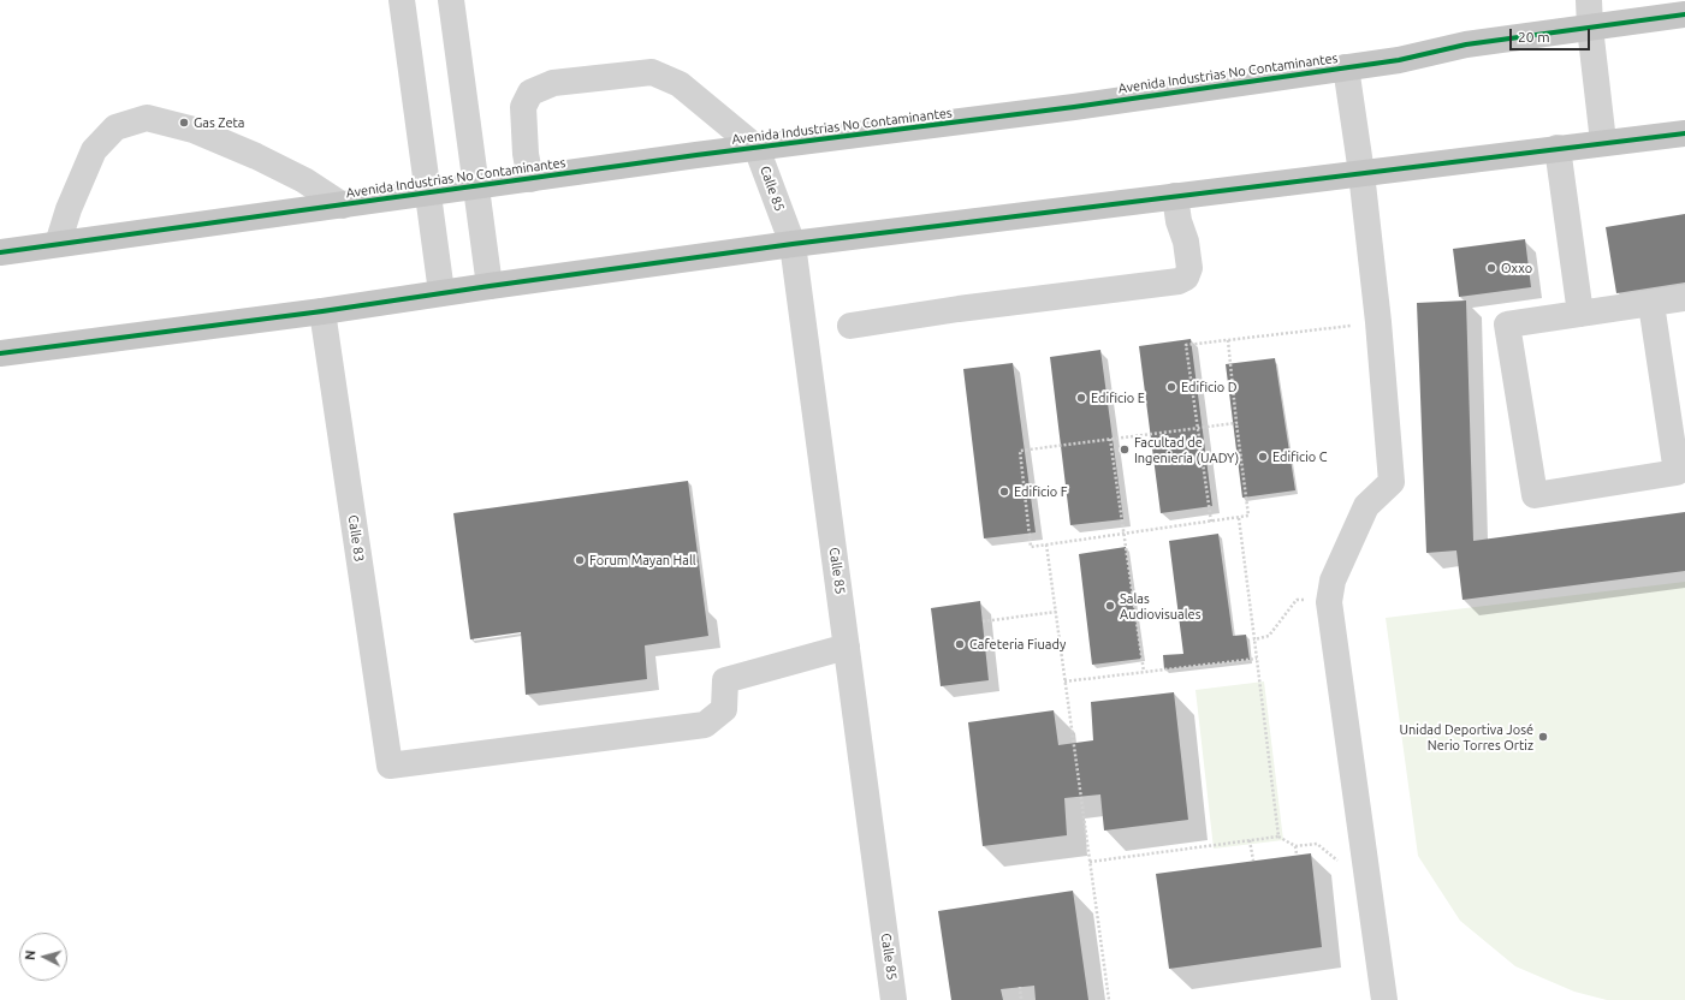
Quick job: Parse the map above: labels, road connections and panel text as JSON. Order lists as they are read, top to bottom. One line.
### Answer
{"streets":{"main road":["Avenida Industrias No Contaminantes"],"street":["Calle 85","Calle 83"]},"crossings":[["Avenida Industrias No Contaminantes","Calle 85"],["Calle 85","Calle 83"]],"places":["Gas Zeta","Oxxo","Edificio D","Edificio E","Facultad de Ingeniería (UADY)","Edificio C","Edificio F","Forum Mayan Hall","Salas Audiovisuales","Cafeteria Fiuady","Unidad Deportiva José Nerio Torres Ortiz"],"scale_bar":"20 m","north":"left"}
